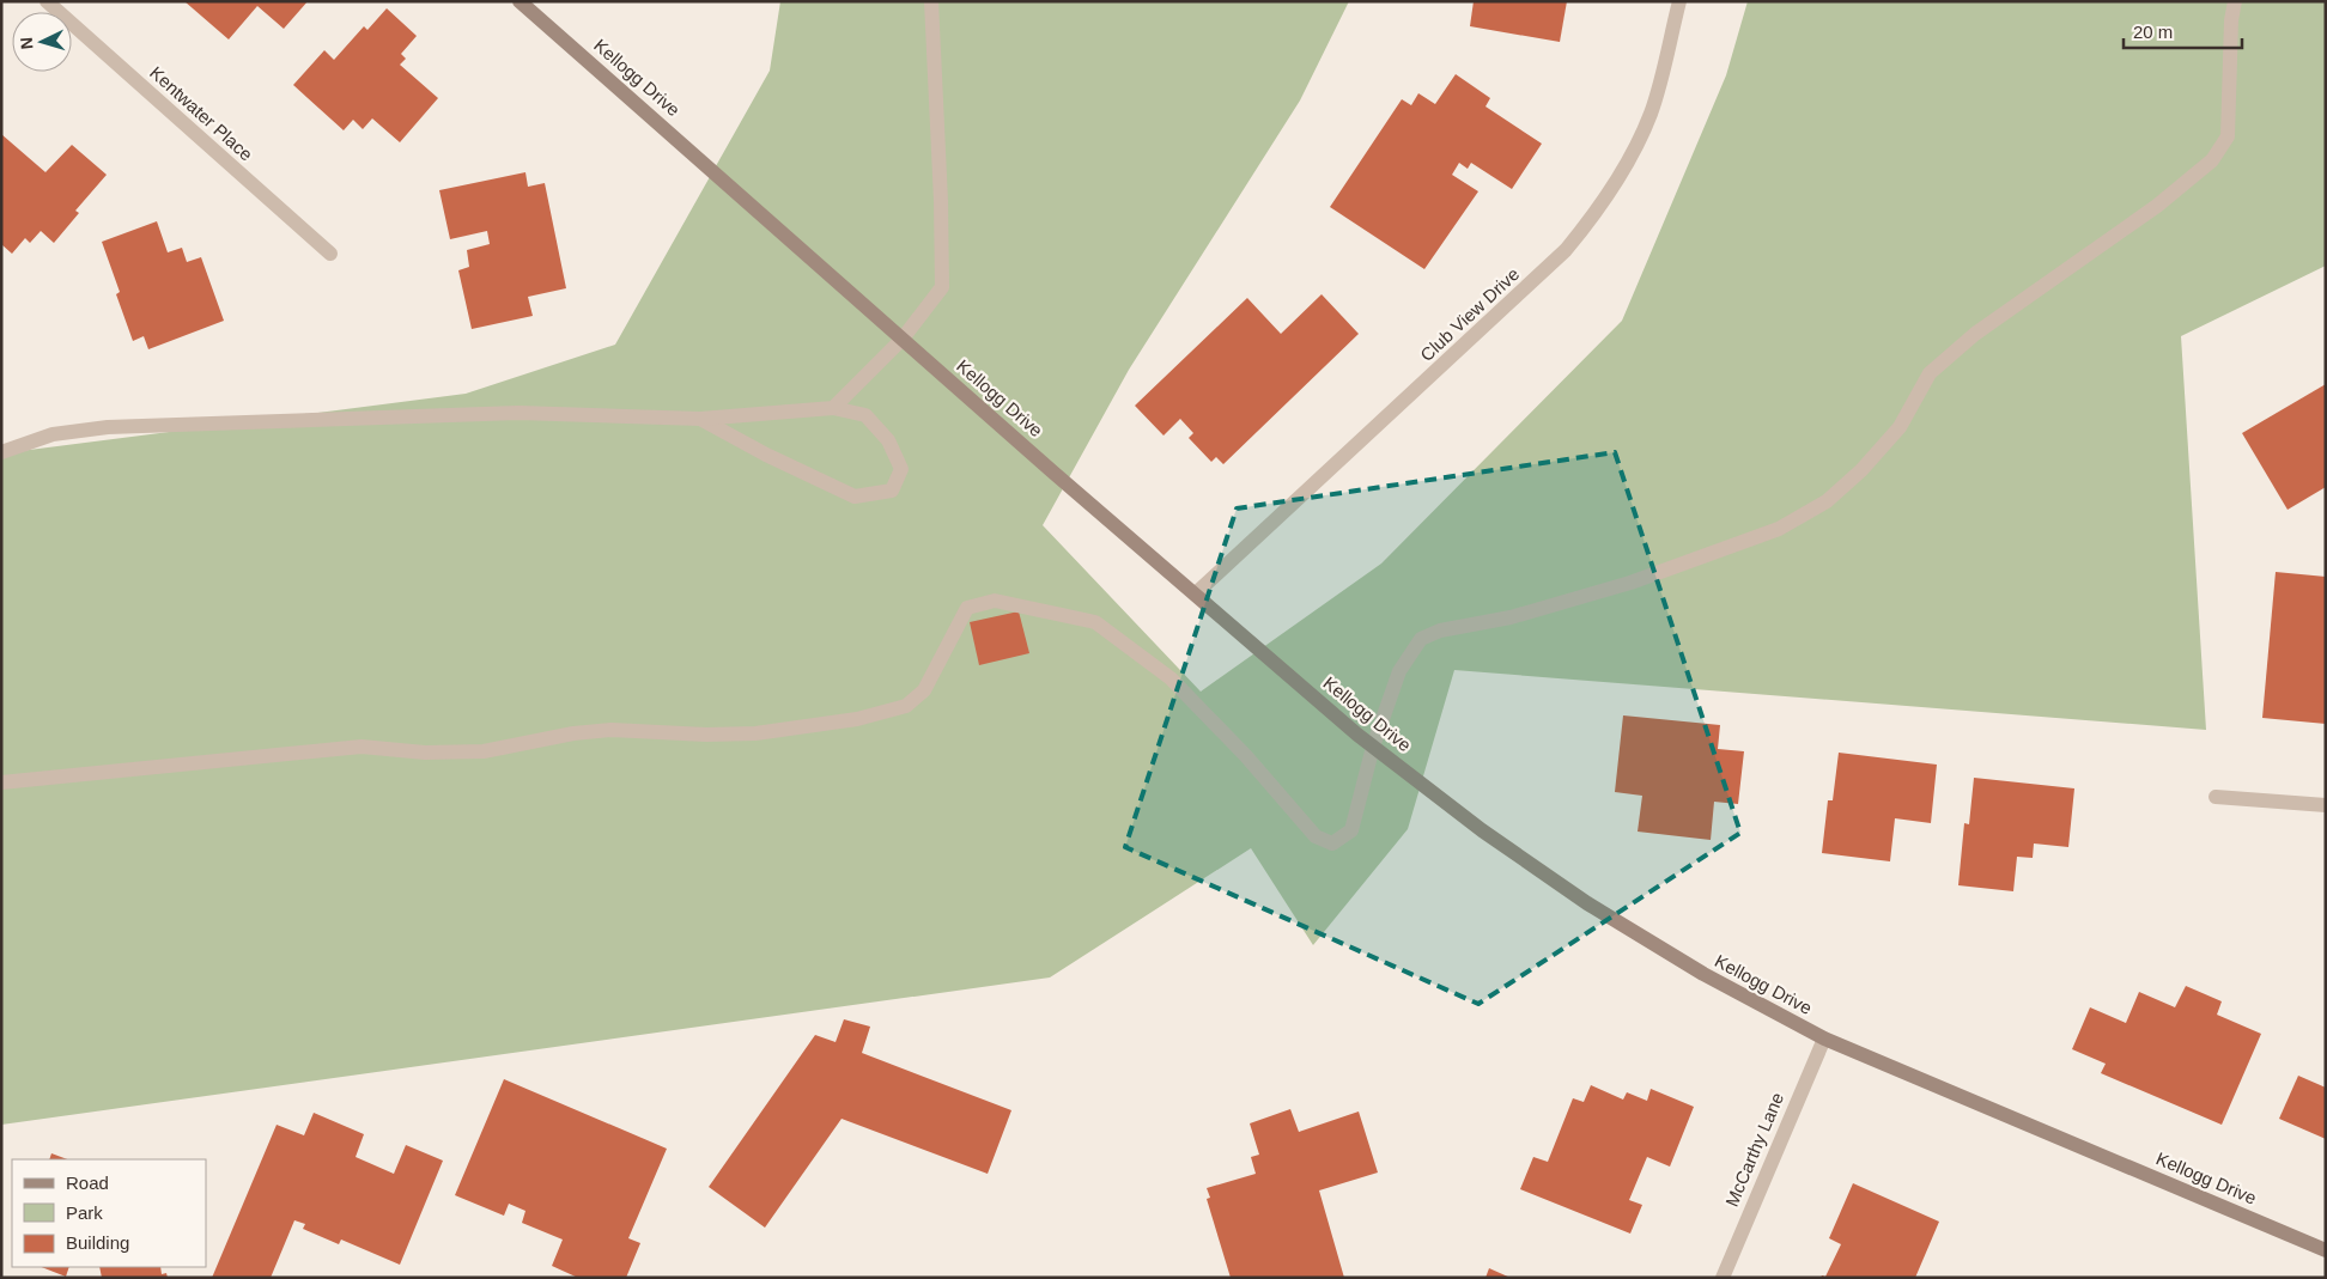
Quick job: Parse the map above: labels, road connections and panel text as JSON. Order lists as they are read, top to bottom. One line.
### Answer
{"streets":{"main road":["Kellogg Drive"],"street":["Kentwater Place","Club View Drive","McCarthy Lane"]},"crossings":[["Kellogg Drive","Club View Drive"],["Kellogg Drive","McCarthy Lane"]],"legend":["Road","Park","Building"],"scale_bar":"20 m","north":"left"}
